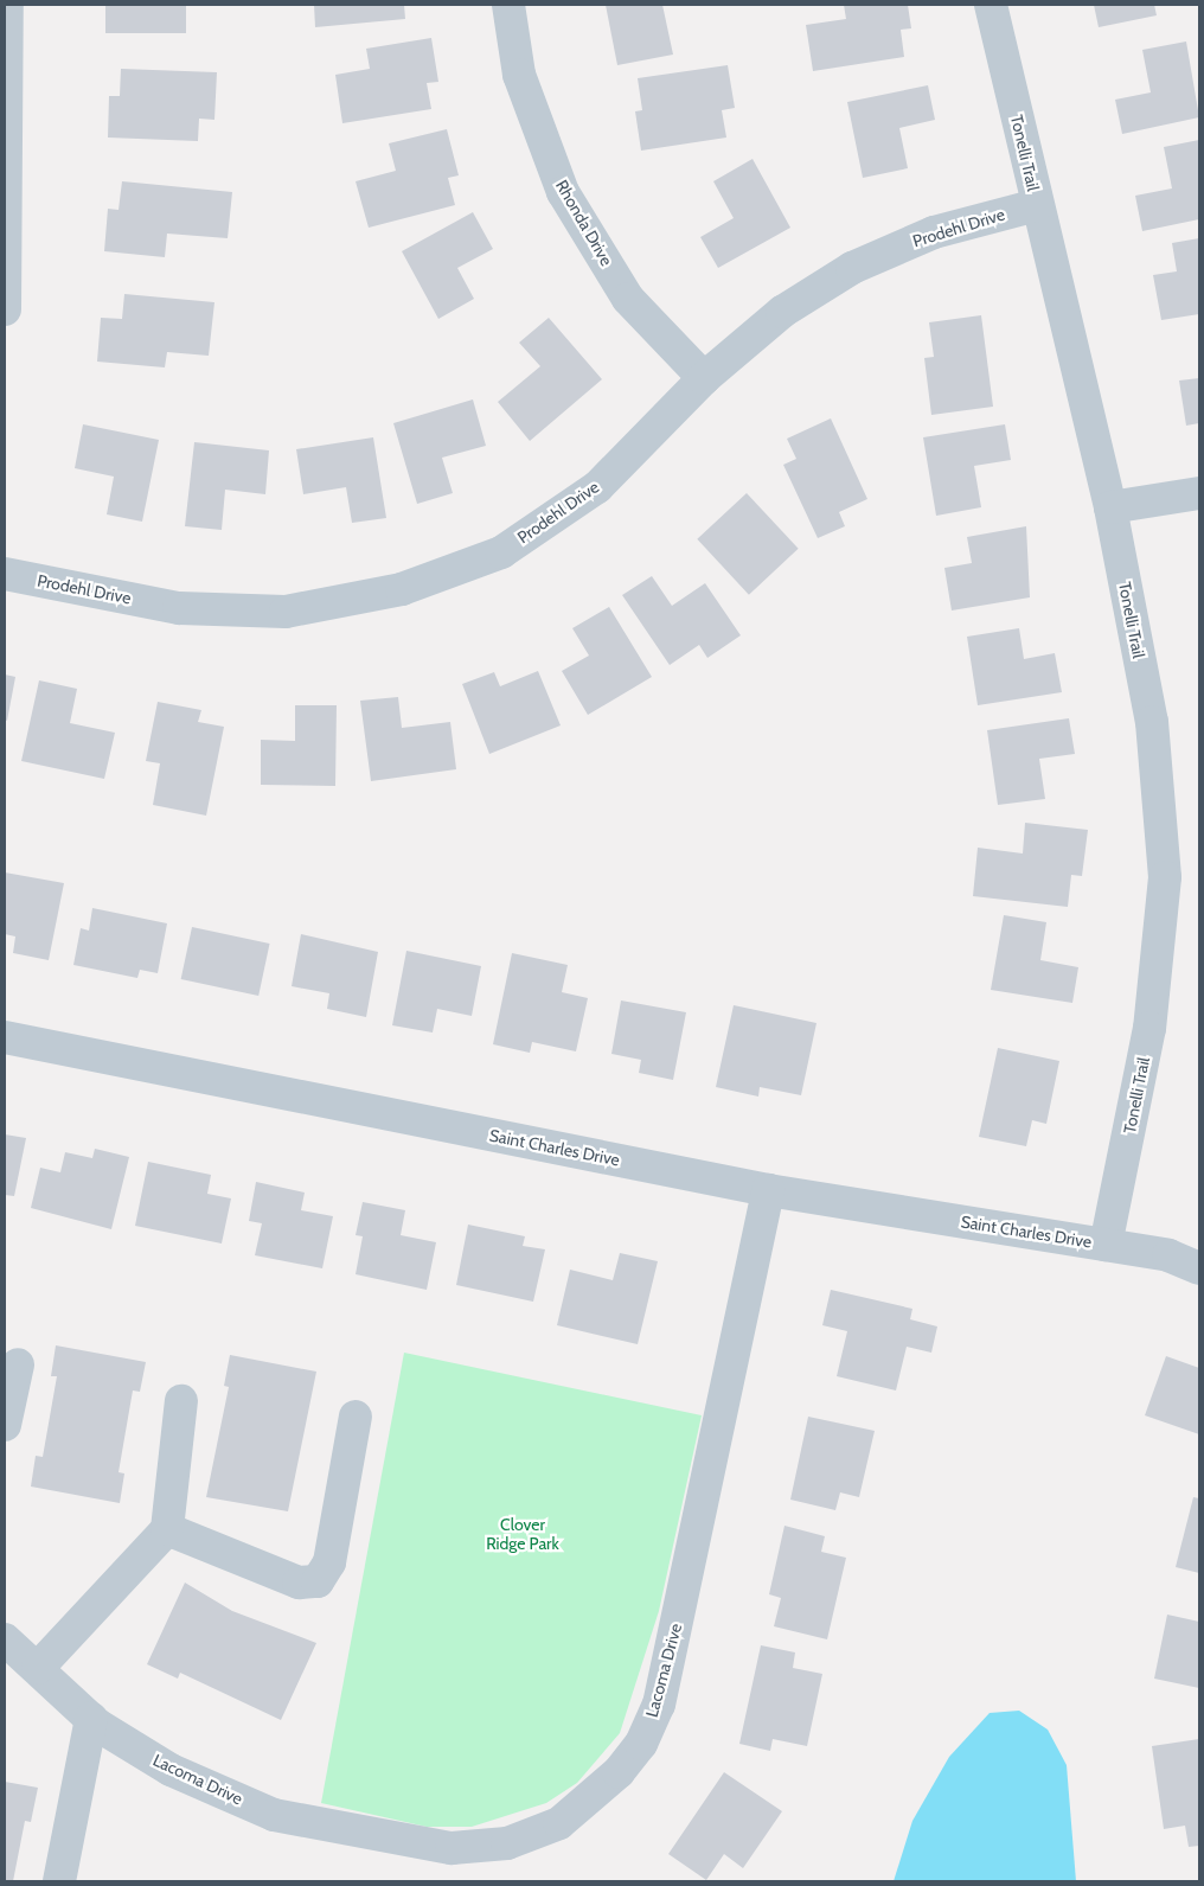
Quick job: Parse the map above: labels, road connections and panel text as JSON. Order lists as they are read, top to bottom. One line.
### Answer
{"streets":{"street":["Tonelli Trail","Rhonda Drive","Prodehl Drive","Saint Charles Drive","Lacoma Drive"]},"crossings":[["Tonelli Trail","Prodehl Drive"],["Tonelli Trail","Saint Charles Drive"],["Rhonda Drive","Prodehl Drive"],["Saint Charles Drive","Lacoma Drive"]],"parks":["Clover Ridge Park"]}
